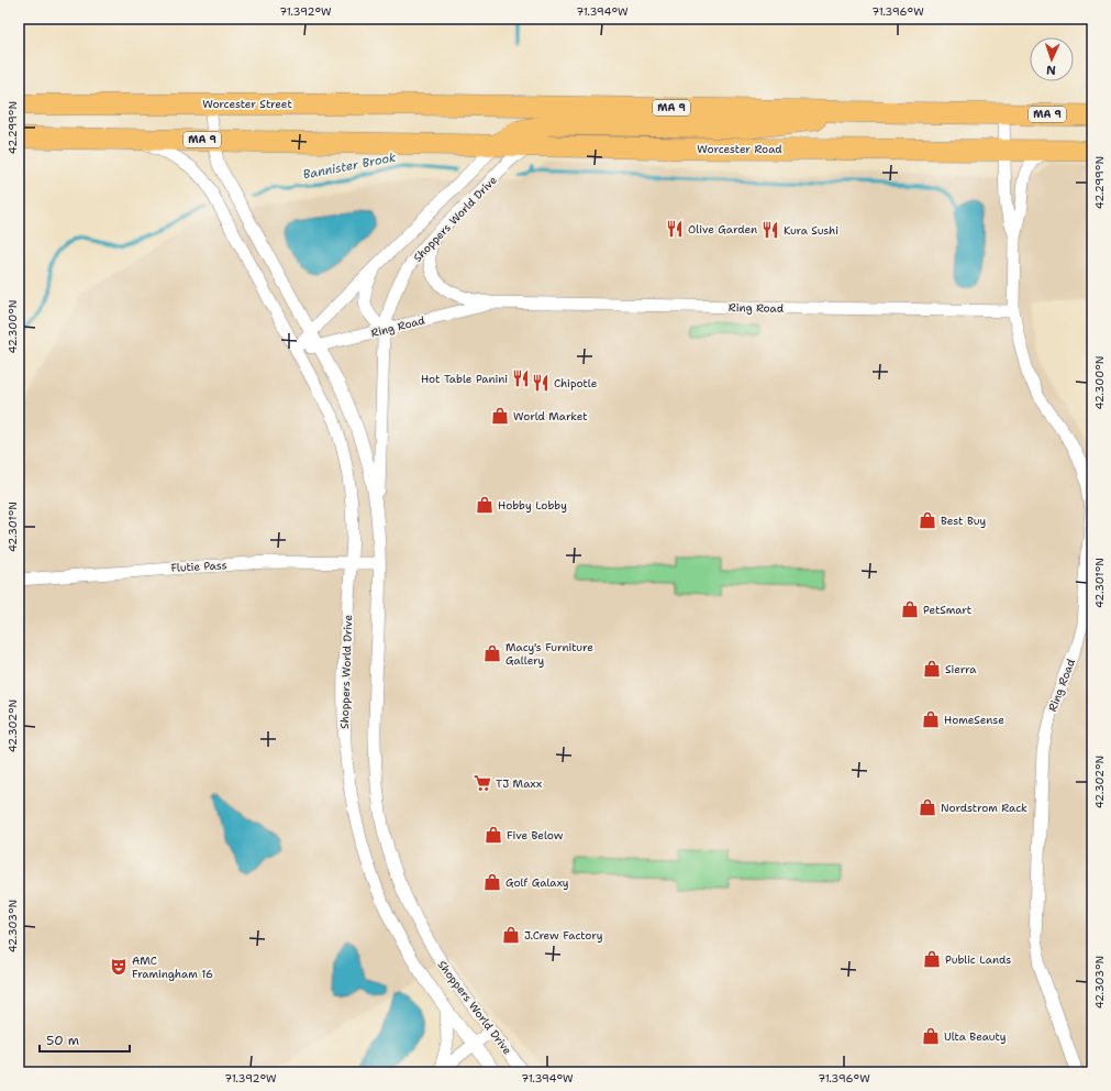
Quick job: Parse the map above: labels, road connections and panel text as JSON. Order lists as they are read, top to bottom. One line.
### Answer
{"streets":{"highway":["Worcester Street","MA 9","Worcester Road"],"street":["Shoppers World Drive","Ring Road","Flutie Pass"]},"crossings":[["Worcester Street","MA 9"],["Worcester Street","Shoppers World Drive"],["MA 9","Worcester Road"],["MA 9","Shoppers World Drive"],["MA 9","Ring Road"],["Worcester Road","Shoppers World Drive"],["Worcester Road","Ring Road"],["Shoppers World Drive","Ring Road"],["Shoppers World Drive","Flutie Pass"]],"water":["Bannister Brook"],"places":{"restaurant":["Olive Garden","Kura Sushi","Hot Table Panini","Chipotle"],"shop":["World Market","Hobby Lobby","Best Buy","PetSmart","Macy's Furniture Gallery","Sierra","HomeSense","Nordstrom Rack","Five Below","Golf Galaxy","J.Crew Factory","Public Lands","Ulta Beauty"],"supermarket":["TJ Maxx"],"theatre":["AMC Framingham 16"]},"scale_bar":"50 m","north":"bottom","coordinates":["71.392°W","71.394°W","71.396°W","42.299°N","42.300°N","42.301°N","42.302°N","42.303°N"]}
